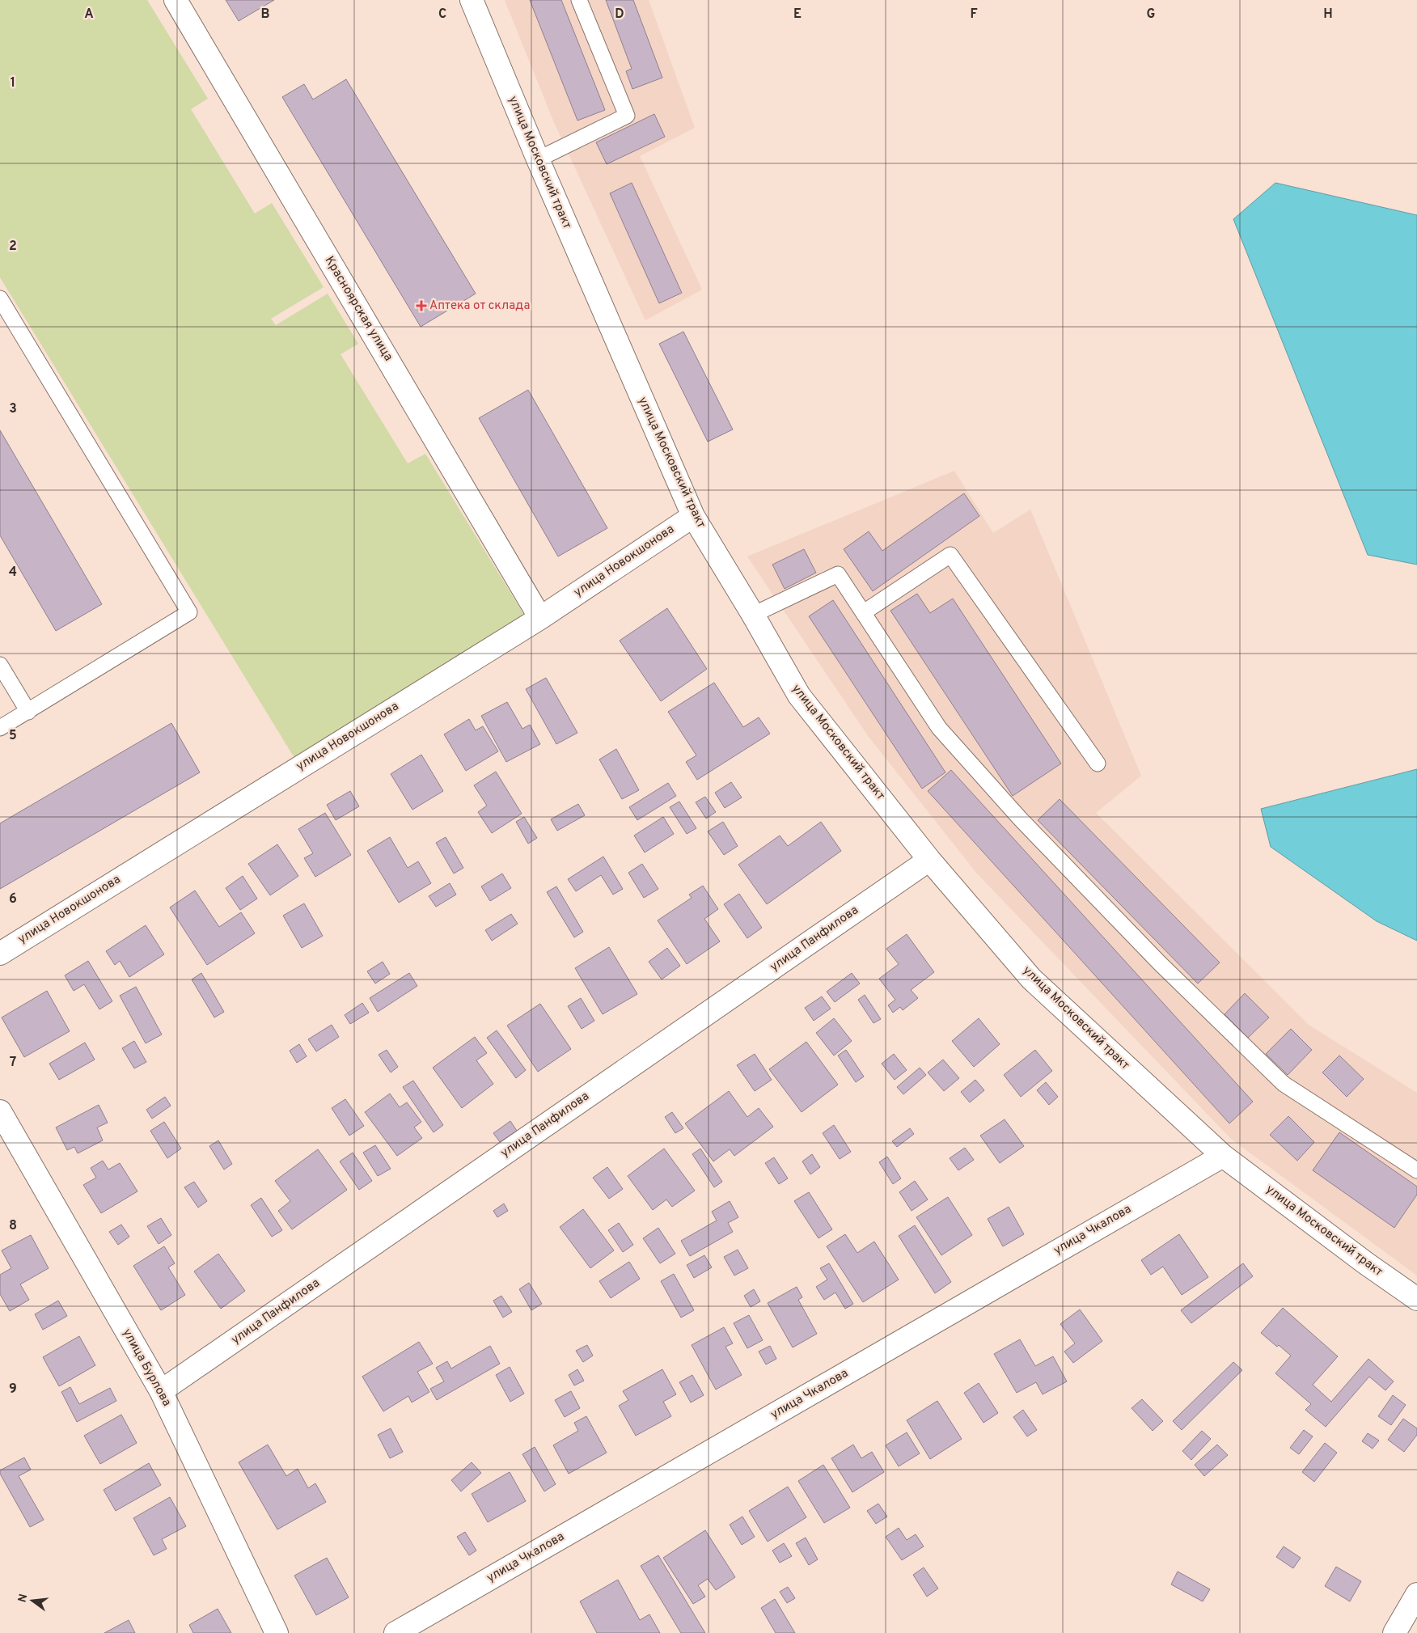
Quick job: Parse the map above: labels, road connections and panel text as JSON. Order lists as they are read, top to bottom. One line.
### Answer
{"streets":{"street":["улица Московский тракт","Красноярская улица","улица Новокшонова","улица Панфилова","улица Чкалова","улица Бурлова"]},"crossings":[["улица Московский тракт","улица Новокшонова"],["улица Московский тракт","улица Панфилова"],["улица Московский тракт","улица Чкалова"],["Красноярская улица","улица Новокшонова"],["улица Панфилова","улица Бурлова"]],"places":{"health":["Аптека от склада"]},"north":"left","grid":{"columns":["A","B","C","D","E","F","G","H"],"rows":["1","2","3","4","5","6","7","8","9"]}}
